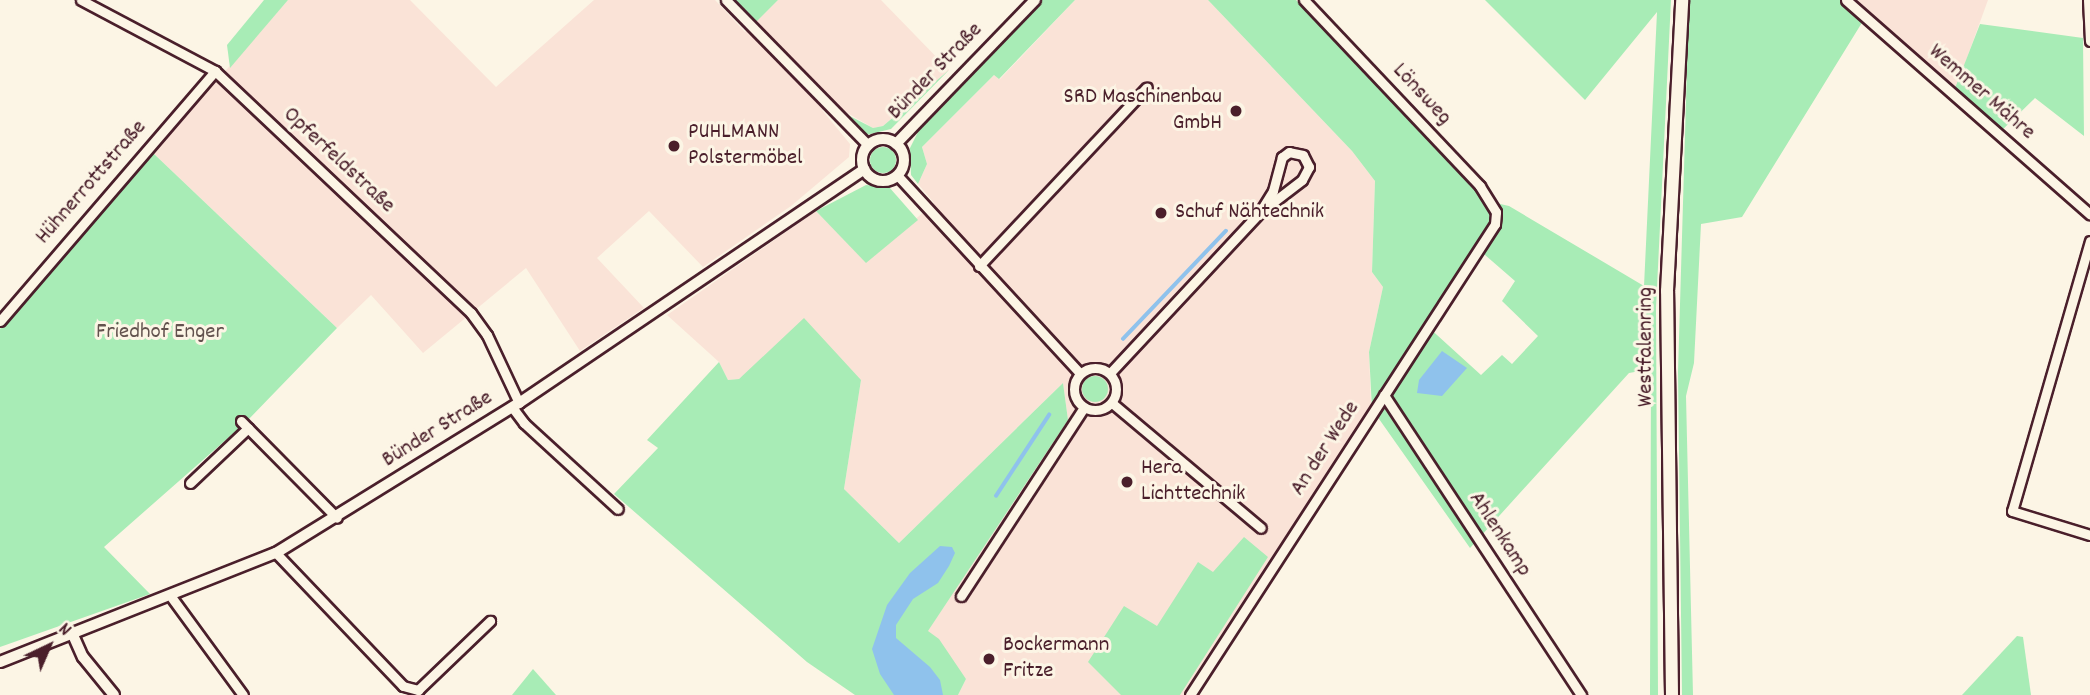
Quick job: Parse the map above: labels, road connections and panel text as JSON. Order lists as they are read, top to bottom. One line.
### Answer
{"streets":{"main road":["Westfalenring"],"street":["Bünder Straße","Wemmer Mähre","Lönsweg","Opferfeldstraße","Hühnerrottstraße","An der Wede","Ahlenkamp"]},"crossings":[["Bünder Straße","Opferfeldstraße"],["Lönsweg","An der Wede"],["Opferfeldstraße","Hühnerrottstraße"],["An der Wede","Ahlenkamp"]],"parks":["Friedhof Enger"],"places":["SRD Maschinenbau GmbH","PUHLMANN Polstermöbel","Schuf Nähtechnik","Hera Lichttechnik","Bockermann Fritze"],"north":"top right"}
